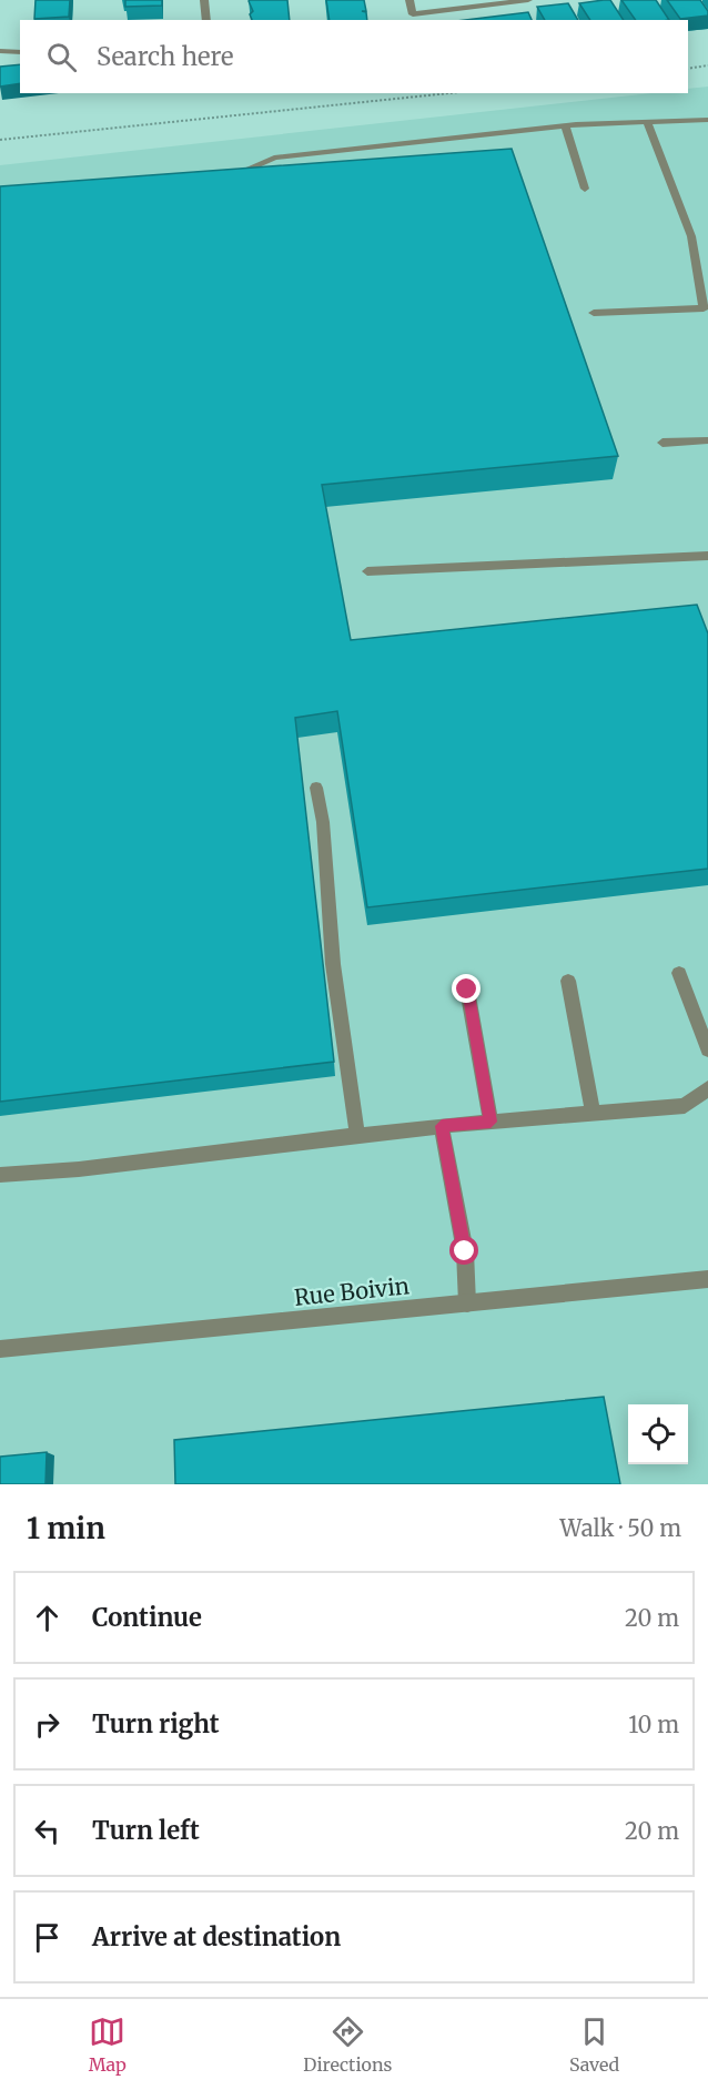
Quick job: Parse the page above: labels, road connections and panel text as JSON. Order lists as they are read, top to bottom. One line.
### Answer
{"streets":{"street":["Rue Boivin"]},"page":{"search":"Search here","heading":["1 min","Walk · 50 m"],"list":[["Continue","20 m"],["Turn right","10 m"],["Turn left","20 m"],"Arrive at destination"],"nav":["Map","Directions","Saved"]}}
